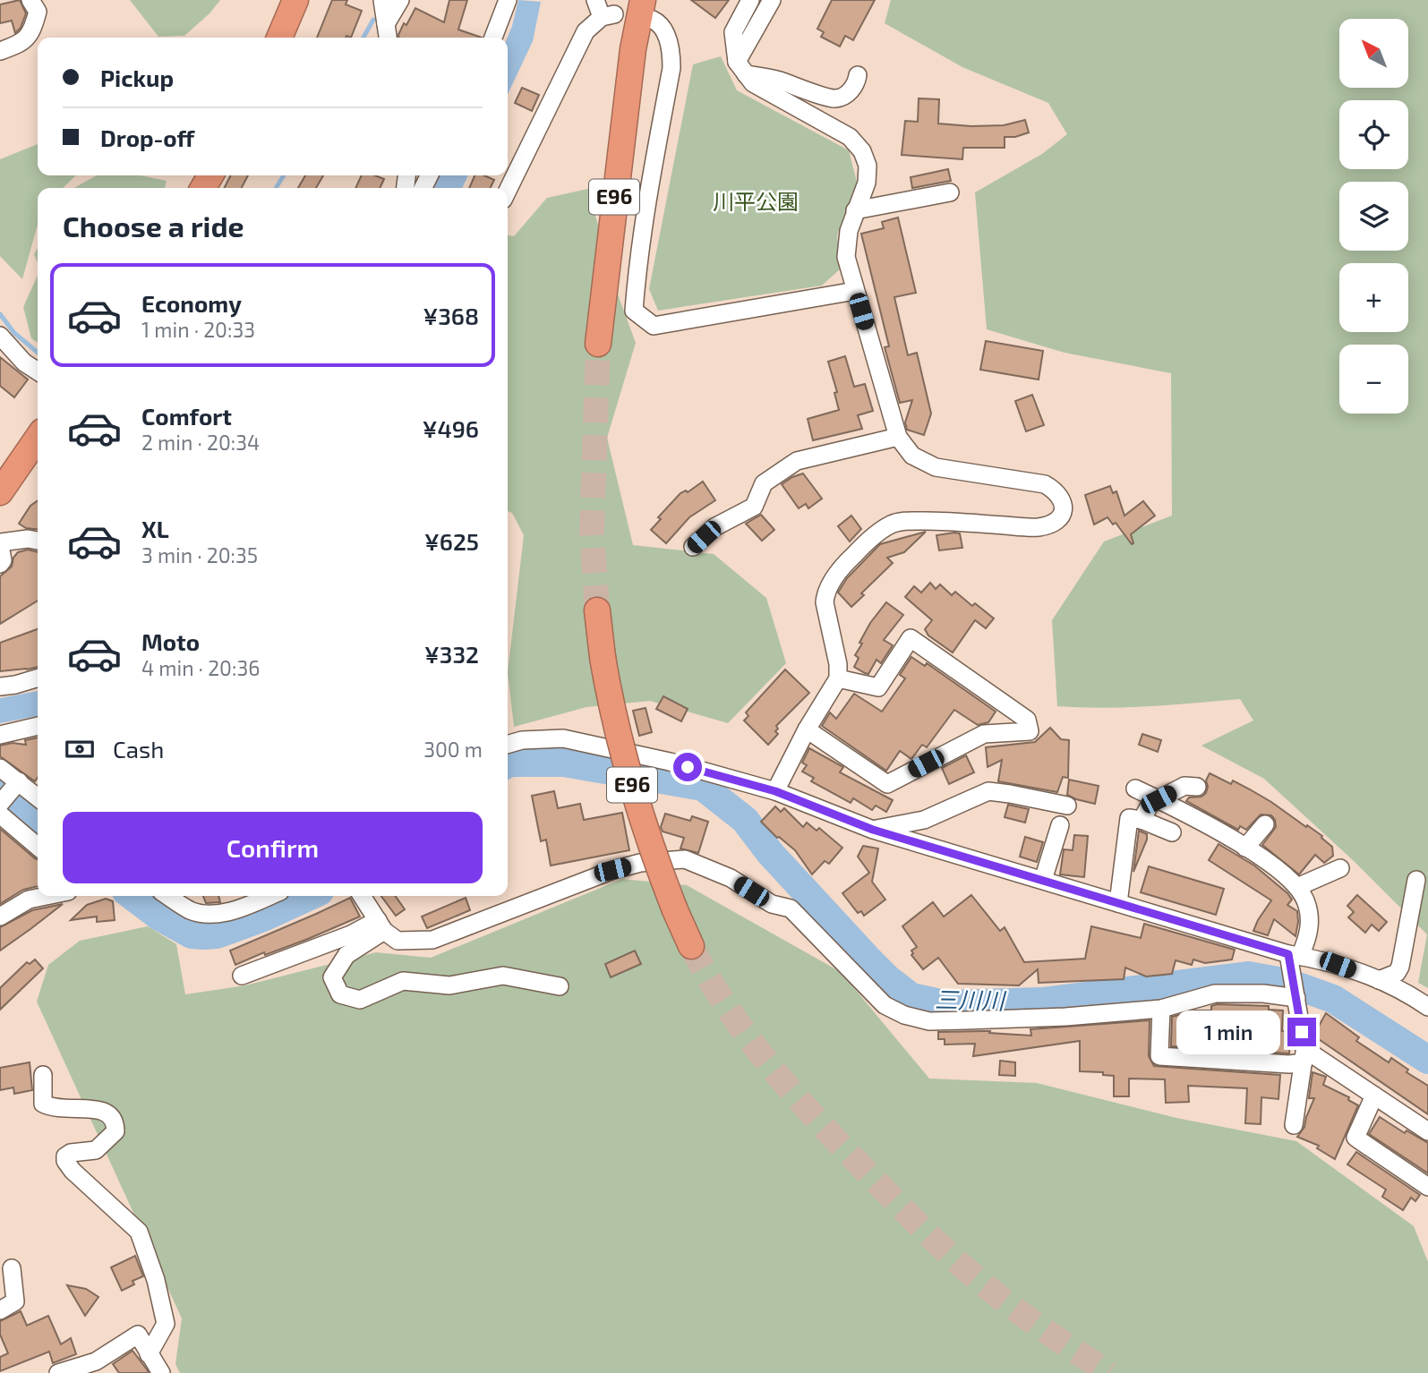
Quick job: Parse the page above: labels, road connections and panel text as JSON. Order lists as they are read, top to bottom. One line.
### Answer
{"streets":{"highway":["E96"]},"water":["三川川"],"parks":["川平公園"],"north":"top left","page":{"map_buttons":["+","−"],"banner":["Pickup","Drop-off"],"heading":"Choose a ride","list":[{"name":"Economy","note":"1 min · 20:33","value":"¥368"},{"name":"Comfort","note":"2 min · 20:34","value":"¥496"},{"name":"XL","note":"3 min · 20:35","value":"¥625"},{"name":"Moto","note":"4 min · 20:36","value":"¥332"}],"pay":["Cash","300 m"],"buttons":"Confirm","bubble":"1 min"}}
